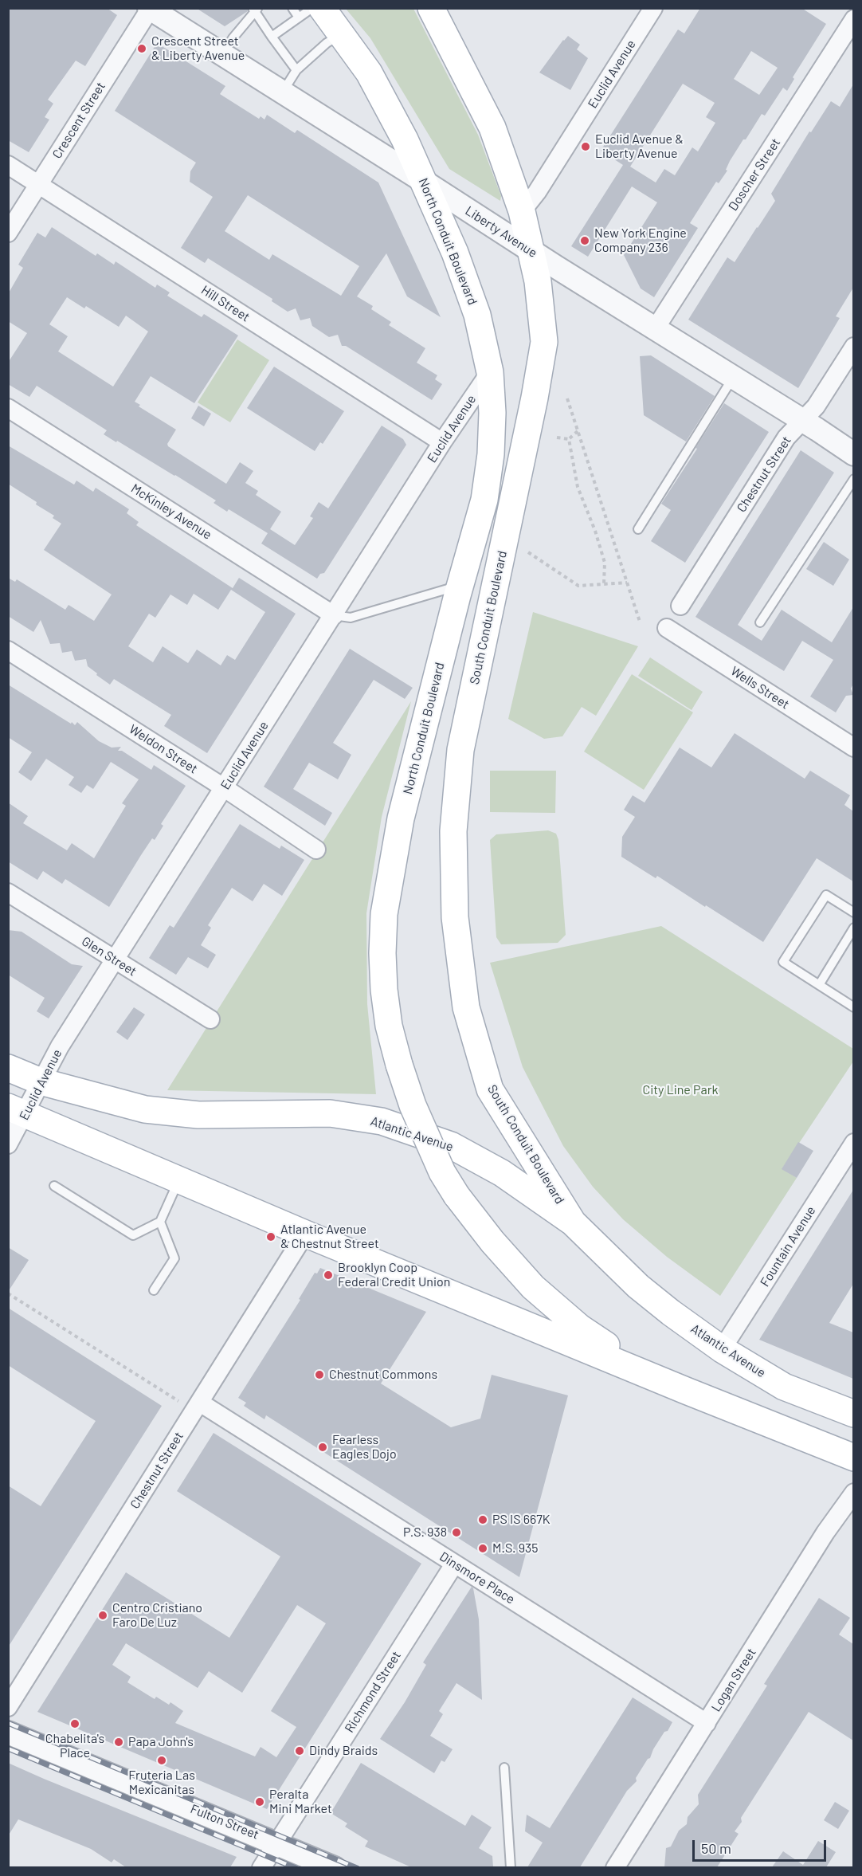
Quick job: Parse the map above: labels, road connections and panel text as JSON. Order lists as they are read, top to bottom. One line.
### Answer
{"streets":{"main road":["North Conduit Boulevard","South Conduit Boulevard","Atlantic Avenue"],"street":["Euclid Avenue","Crescent Street","Doscher Street","Liberty Avenue","Hill Street","Chestnut Street","McKinley Avenue","Wells Street","Weldon Street","Glen Street","Fountain Avenue","Dinsmore Place","Logan Street","Richmond Street","Fulton Street"]},"crossings":[["Euclid Avenue","North Conduit Boulevard"],["Euclid Avenue","Hill Street"],["Euclid Avenue","McKinley Avenue"],["Euclid Avenue","South Conduit Boulevard"],["Euclid Avenue","Weldon Street"],["Euclid Avenue","Glen Street"],["Euclid Avenue","Atlantic Avenue"],["Crescent Street","Liberty Avenue"],["Crescent Street","Hill Street"],["Doscher Street","Liberty Avenue"],["Liberty Avenue","North Conduit Boulevard"],["Liberty Avenue","Chestnut Street"],["Liberty Avenue","South Conduit Boulevard"],["Chestnut Street","Dinsmore Place"],["South Conduit Boulevard","Atlantic Avenue"],["Atlantic Avenue","Fountain Avenue"],["Dinsmore Place","Logan Street"],["Dinsmore Place","Richmond Street"],["Richmond Street","Fulton Street"]],"parks":["City Line Park"],"places":["Crescent Street & Liberty Avenue","Euclid Avenue & Liberty Avenue","New York Engine Company 236","Atlantic Avenue & Chestnut Street","Brooklyn Coop Federal Credit Union","Chestnut Commons","Fearless Eagles Dojo","PS IS 667K","P.S. 938","M.S. 935","Centro Cristiano Faro De Luz","Chabelita's Place","Papa John's","Dindy Braids","Fruteria Las Mexicanitas","Peralta Mini Market"],"scale_bar":"50 m"}
